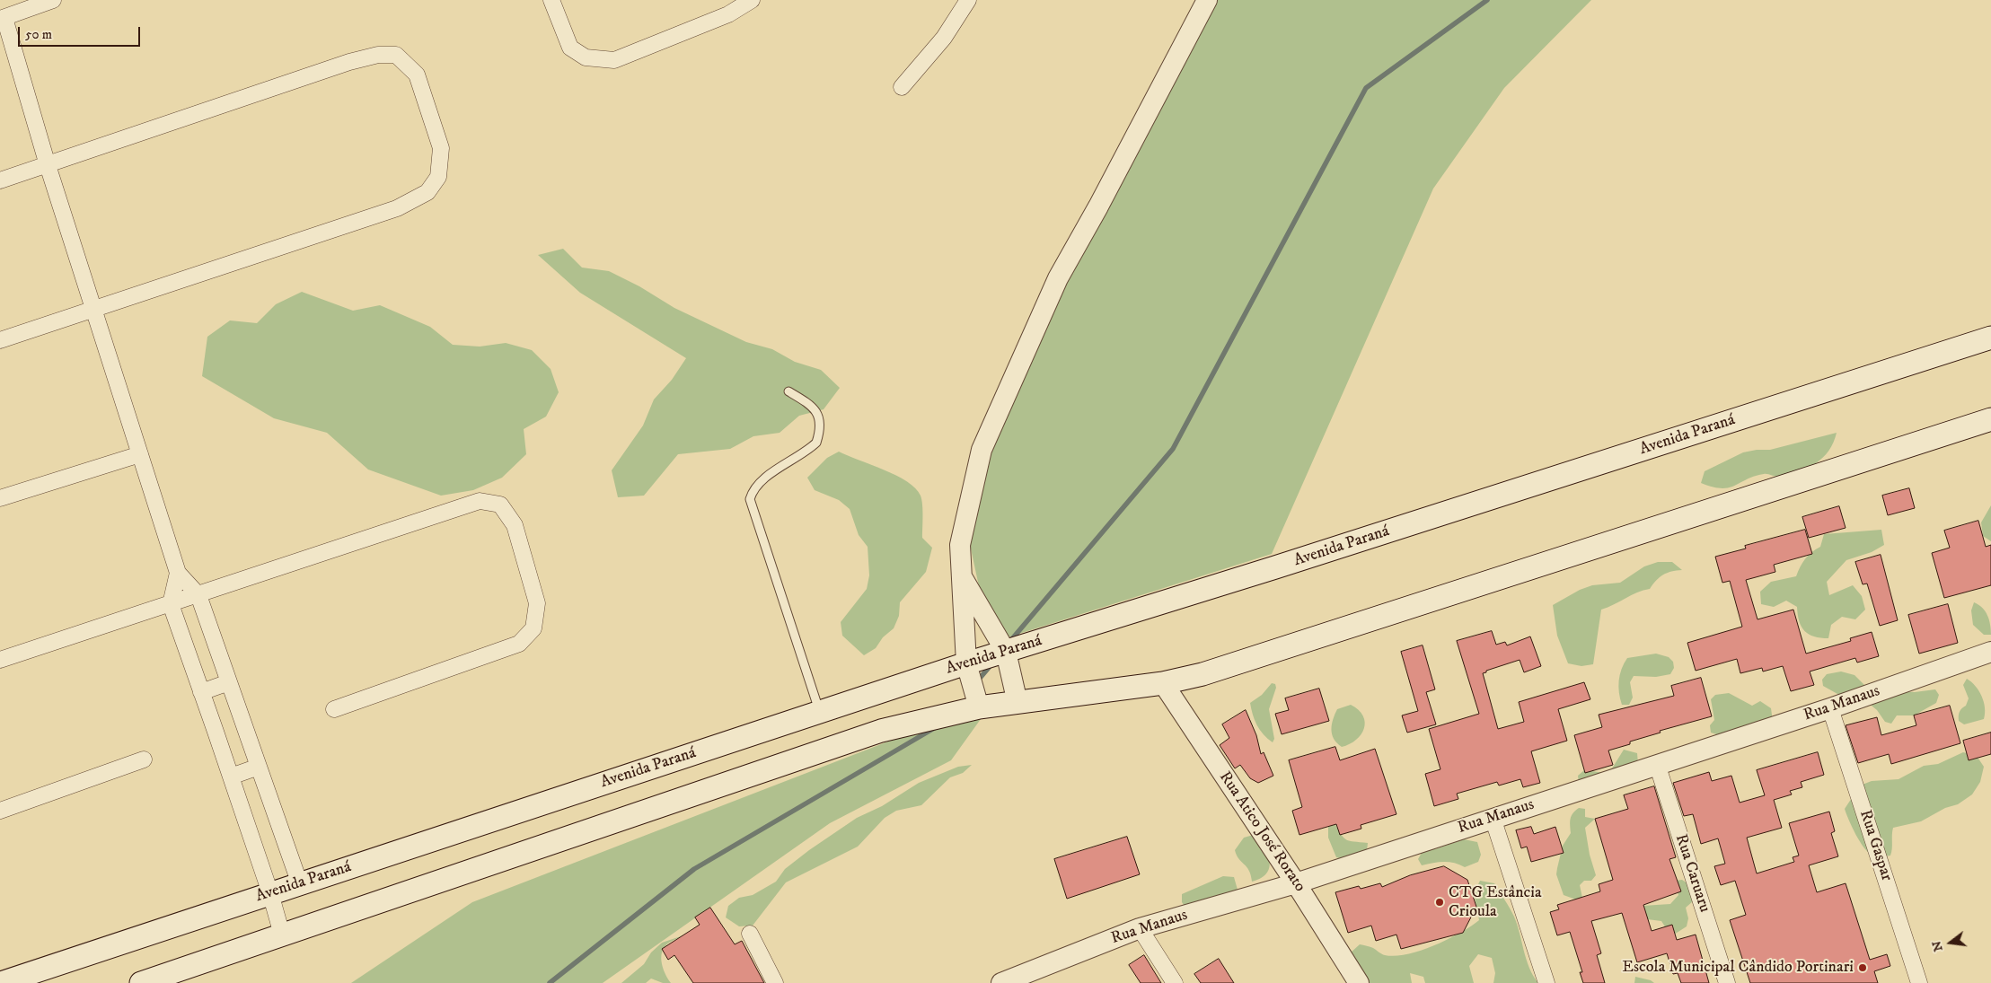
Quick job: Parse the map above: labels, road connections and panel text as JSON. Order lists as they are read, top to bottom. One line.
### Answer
{"streets":{"main road":["Avenida Paraná"],"street":["Rua Manaus","Rua Atico José Rorato","Rua Gaspar","Rua Caruaru"]},"crossings":[["Rua Manaus","Rua Atico José Rorato"],["Rua Manaus","Rua Gaspar"],["Rua Manaus","Rua Caruaru"]],"places":["CTG Estância Crioula","Escola Municipal Cândido Portinari"],"scale_bar":"50 m","north":"left"}
